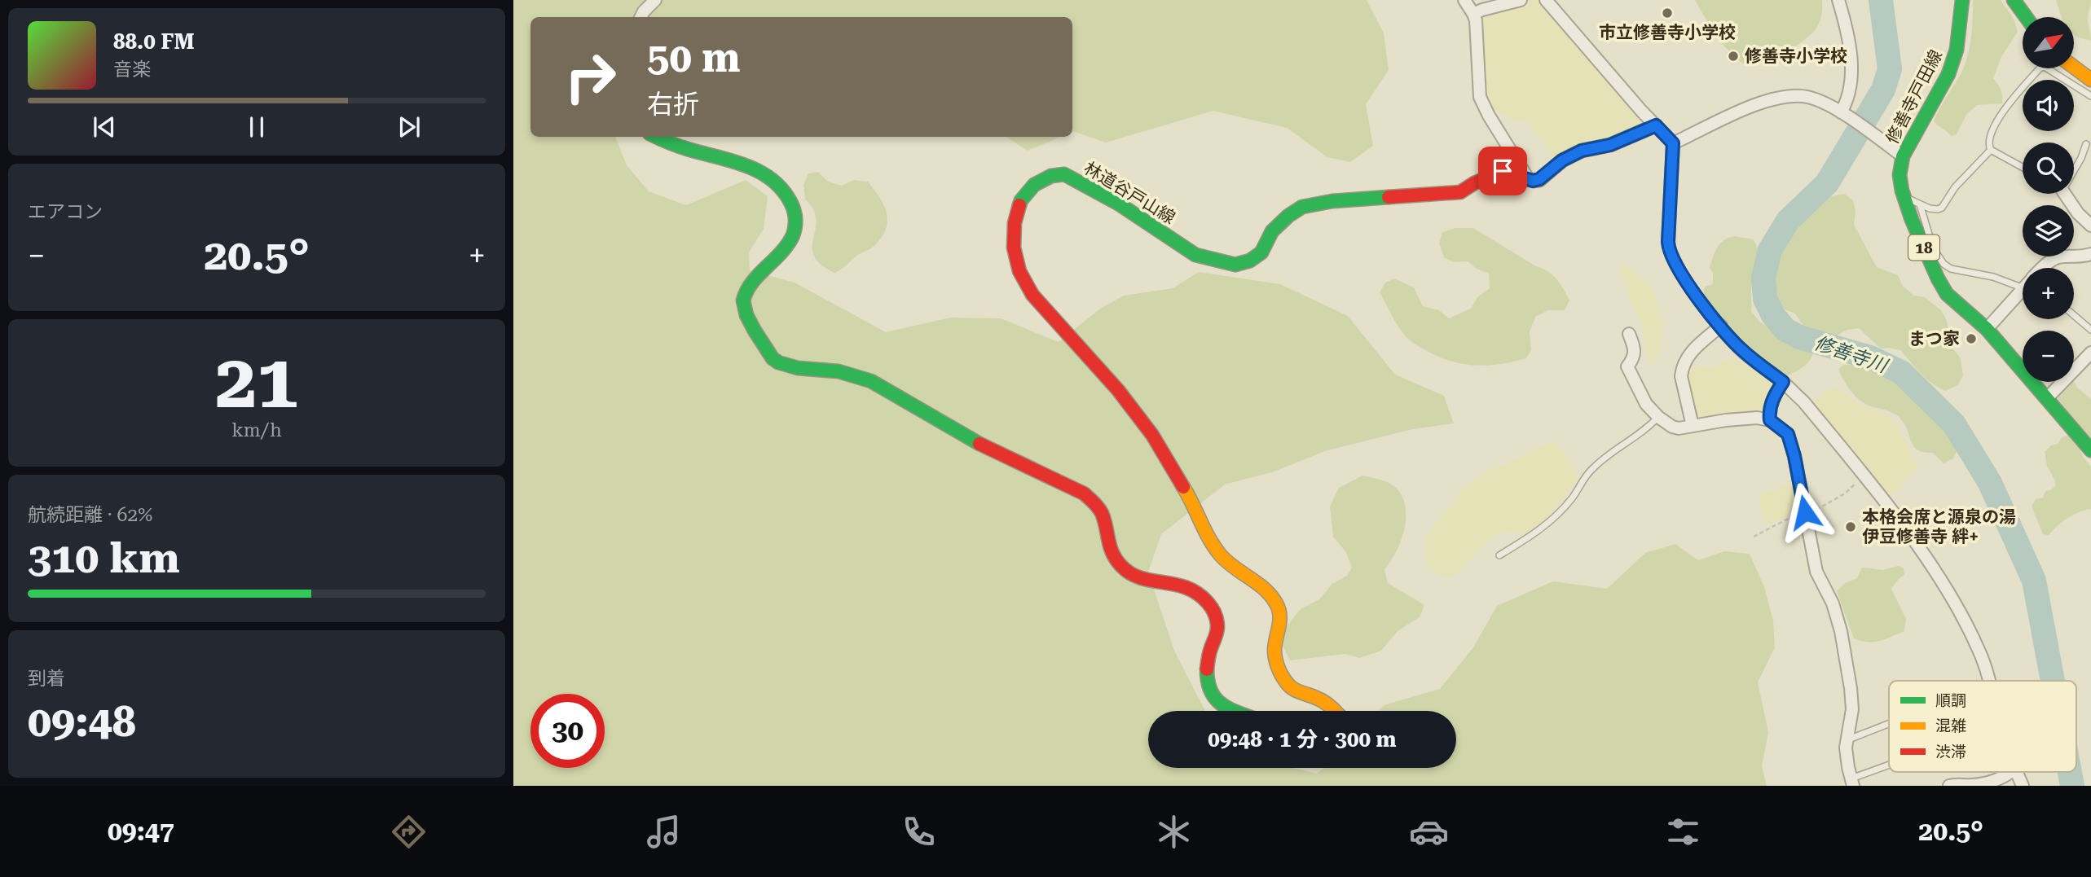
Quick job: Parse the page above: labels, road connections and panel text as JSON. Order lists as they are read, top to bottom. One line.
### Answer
{"streets":{"street":["修善寺戸田線","林道谷戸山線","18"]},"water":["修善寺川"],"places":["市立修善寺小学校","修善寺小学校","まつ家","本格会席と源泉の湯 伊豆修善寺 絆+"],"legend":["順調","混雑","渋滞"],"north":"top right","page":{"map_buttons":["+","−"],"turn":["50 m","右折"],"song":["88.0 FM","音楽"],"tile":["エアコン",["21","km/h"],["航続距離 · 62%","310 km"],["到着","09:48"]],"heat":["−","20.5°","+"],"limit":"30","trip":"09:48 · 1 分 · 300 m","tabs":["09:47","20.5°"]}}
